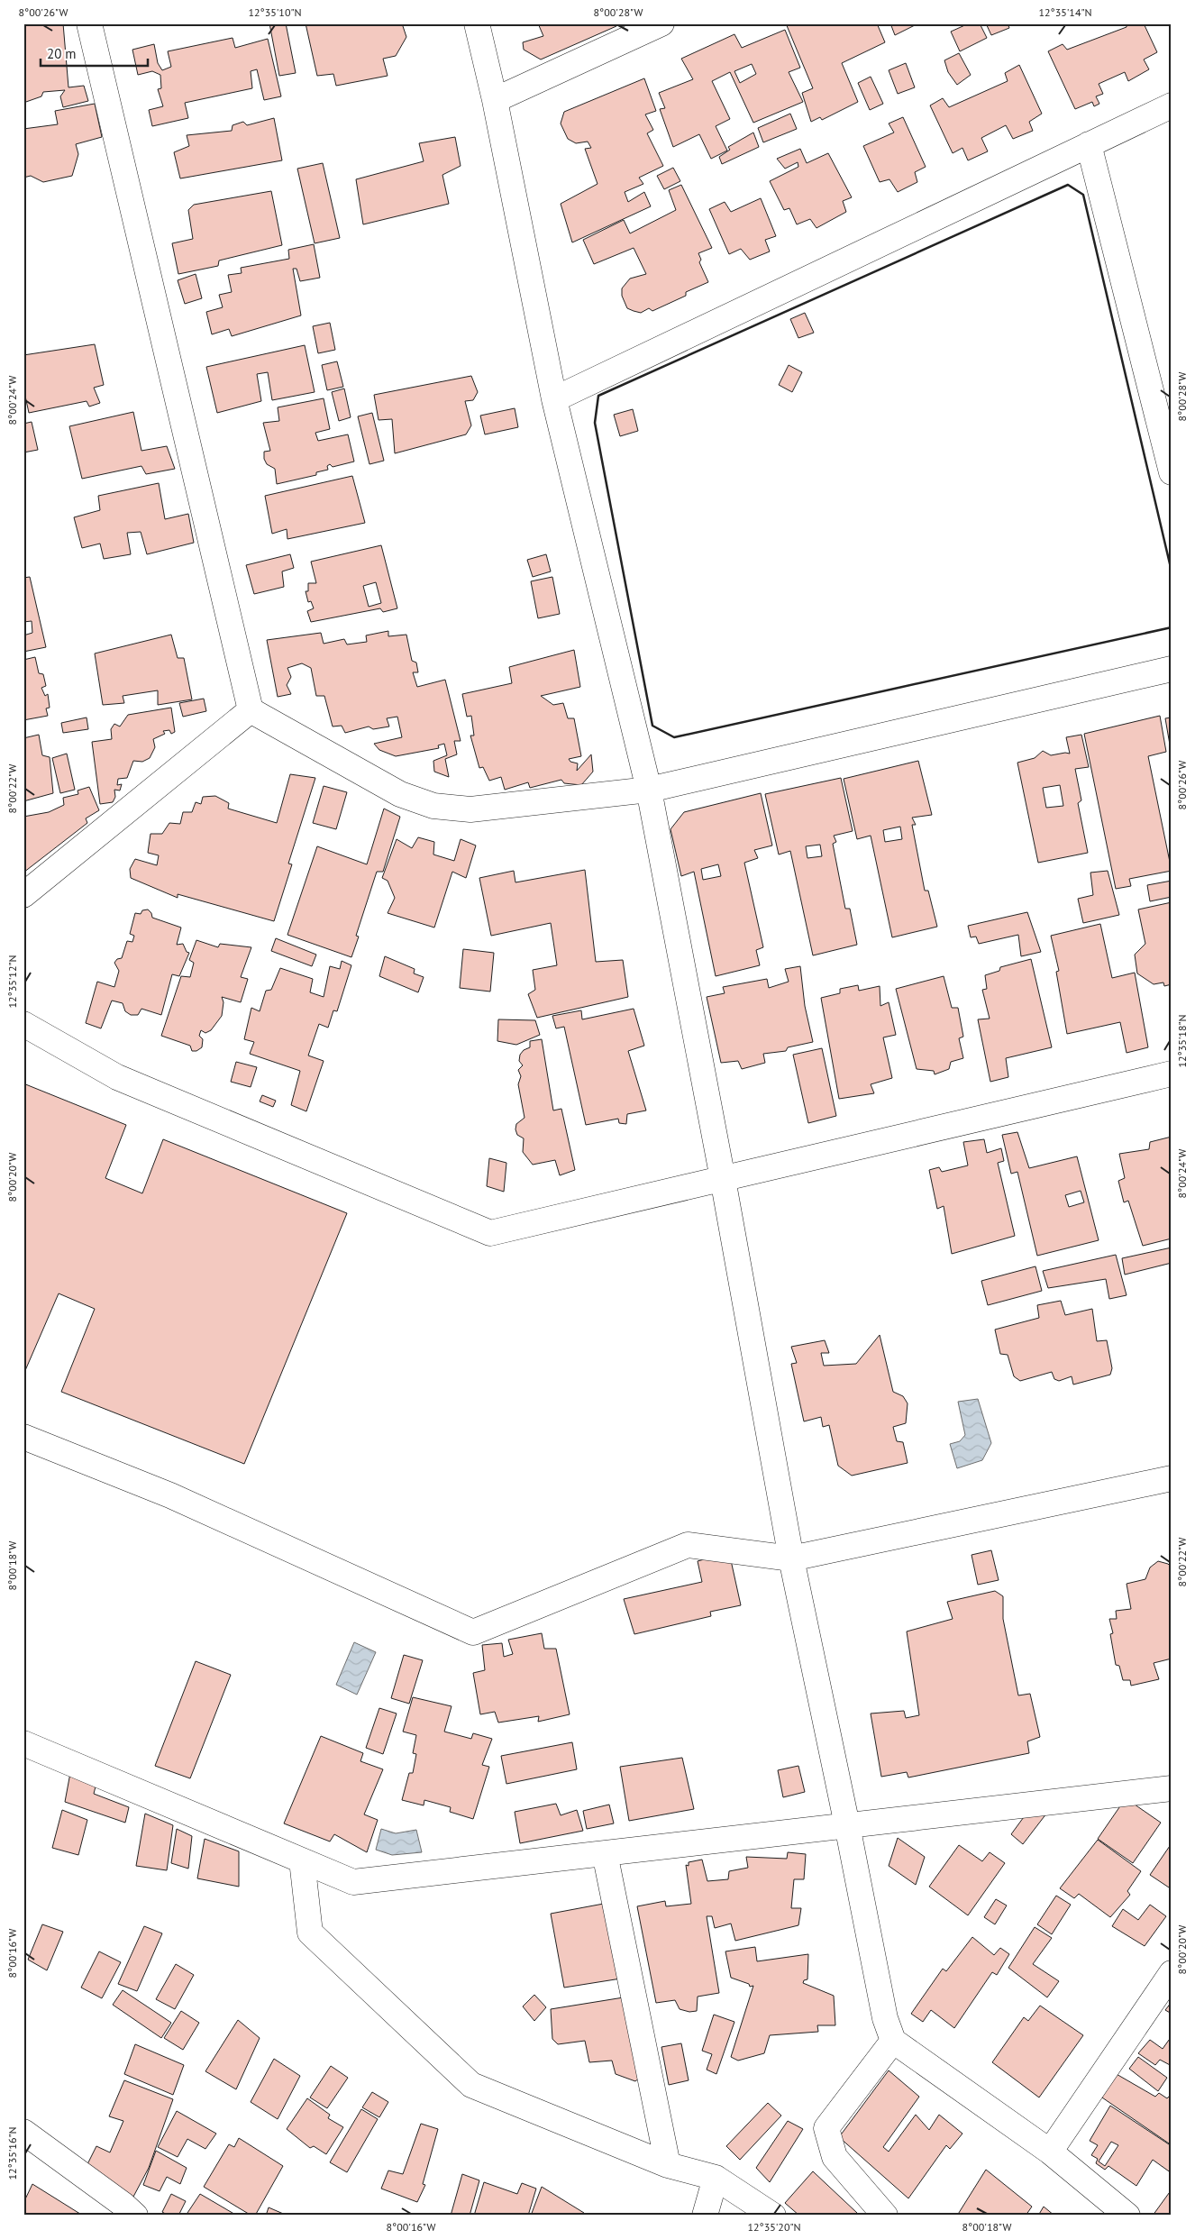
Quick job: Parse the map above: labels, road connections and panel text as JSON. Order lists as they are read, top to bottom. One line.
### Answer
{"scale_bar":"20 m","coordinates":["8°00'26\"W","12°35'10\"N","8°00'28\"W","12°35'14\"N","8°00'24\"W","8°00'22\"W","12°35'12\"N","12°35'18\"N","8°00'20\"W","8°00'18\"W","8°00'16\"W","12°35'16\"N","12°35'20\"N"]}
